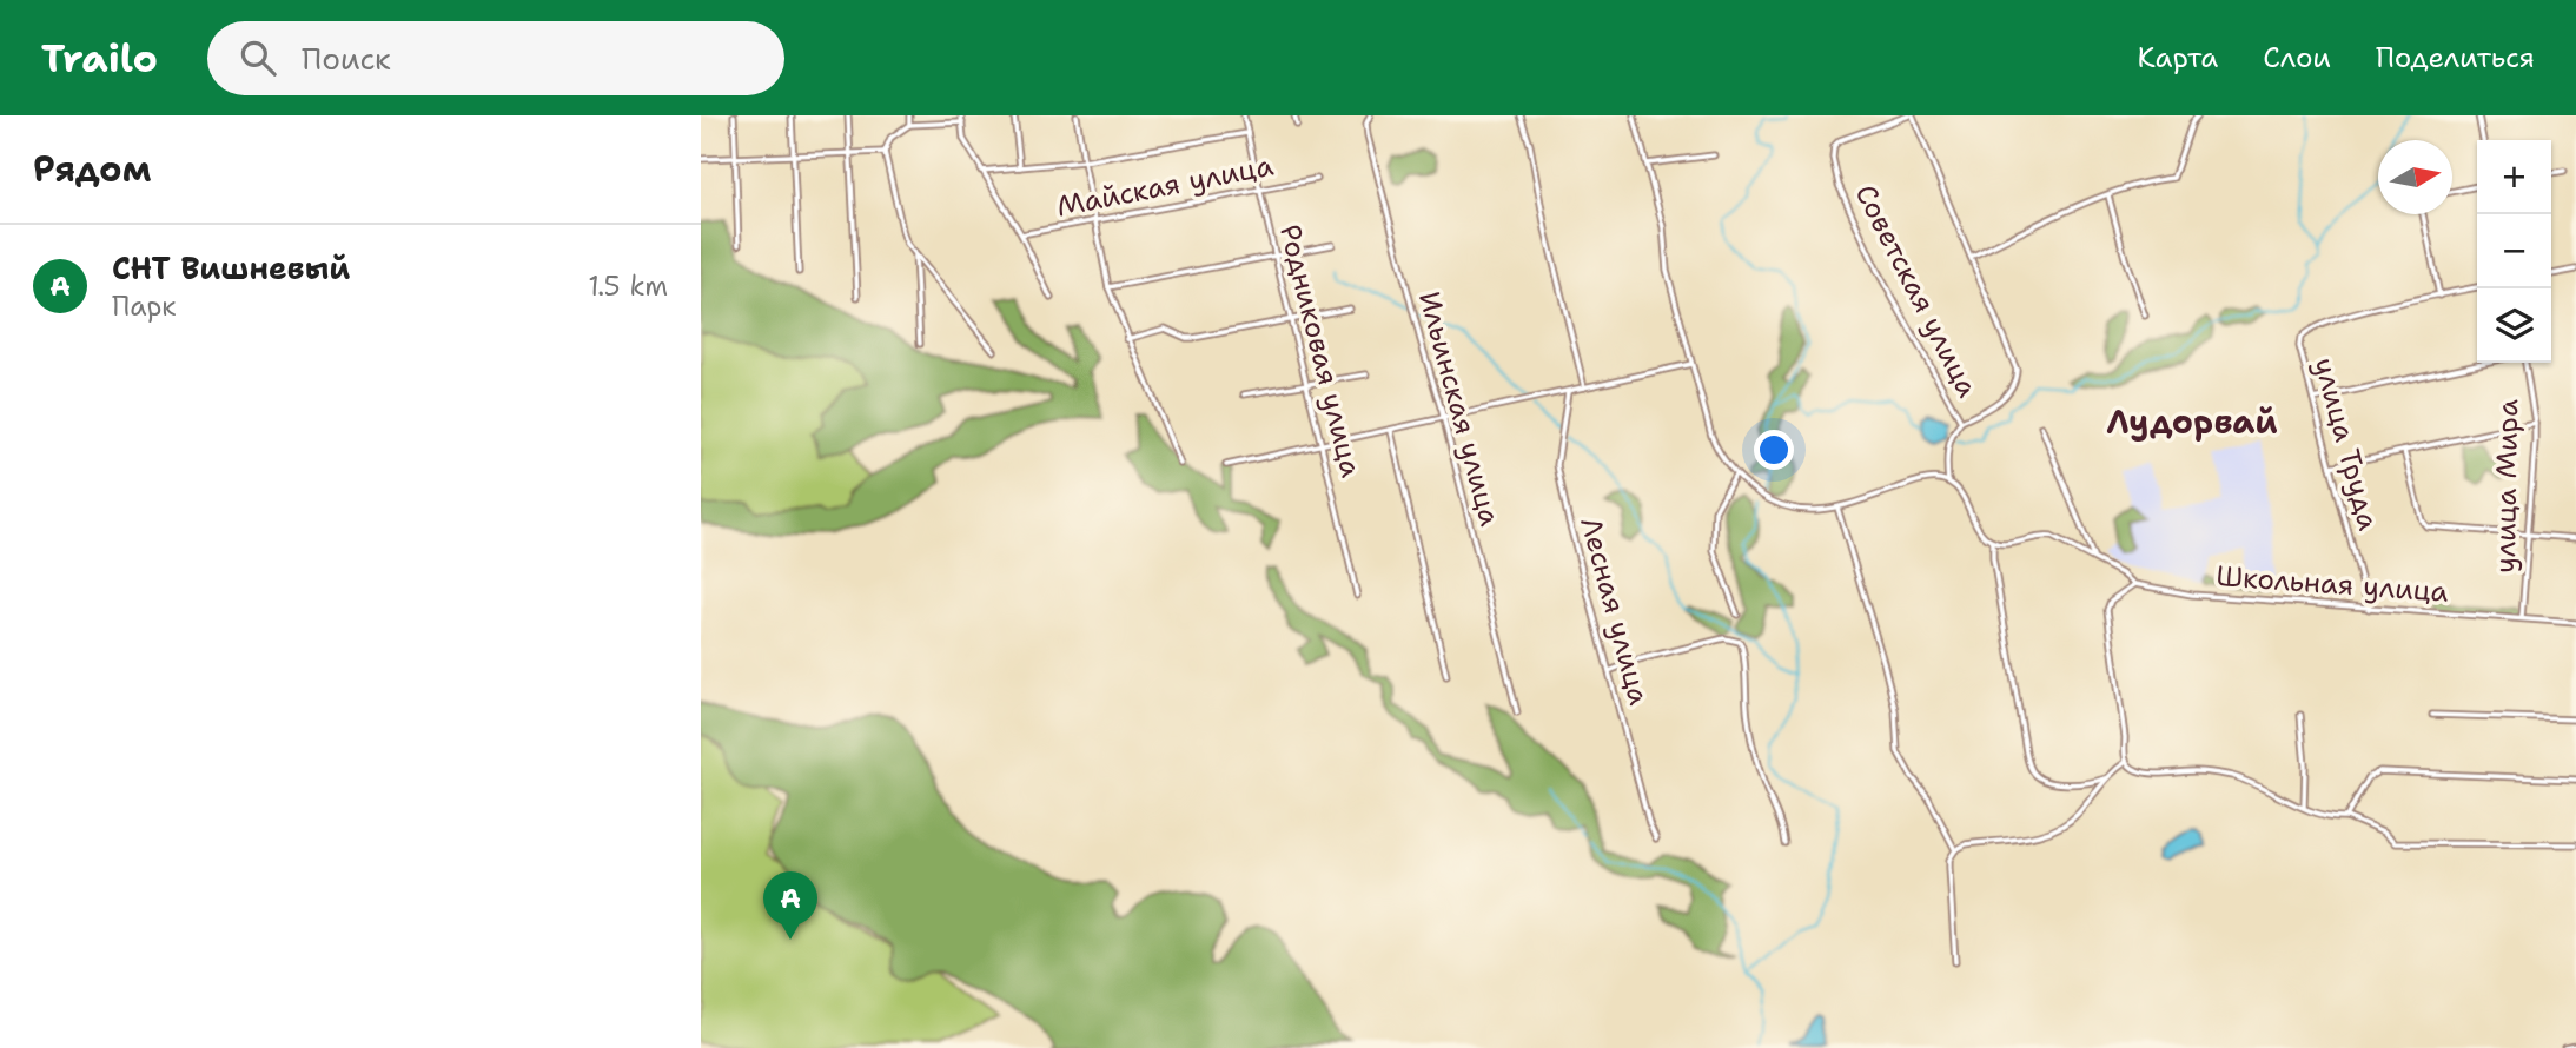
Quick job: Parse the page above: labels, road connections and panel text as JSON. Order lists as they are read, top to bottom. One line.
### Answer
{"streets":{"street":["Майская улица","Советская улица","Родниковая улица","Ильинская улица","улица Труда","улица Мира","Школьная улица","Лесная улица"]},"crossings":[["Майская улица","Родниковая улица"],["улица Труда","Школьная улица"],["улица Мира","Школьная улица"]],"districts":["Лудорвай"],"north":"right","page":{"header":"Trailo","search":"Поиск","nav":["Карта","Слои","Поделиться"],"heading":"Рядом","map_buttons":["+","−"],"list":[{"mark":"A","name":"СНТ Вишневый","note":"Парк","value":"1.5 km"}],"pins":"A"}}
